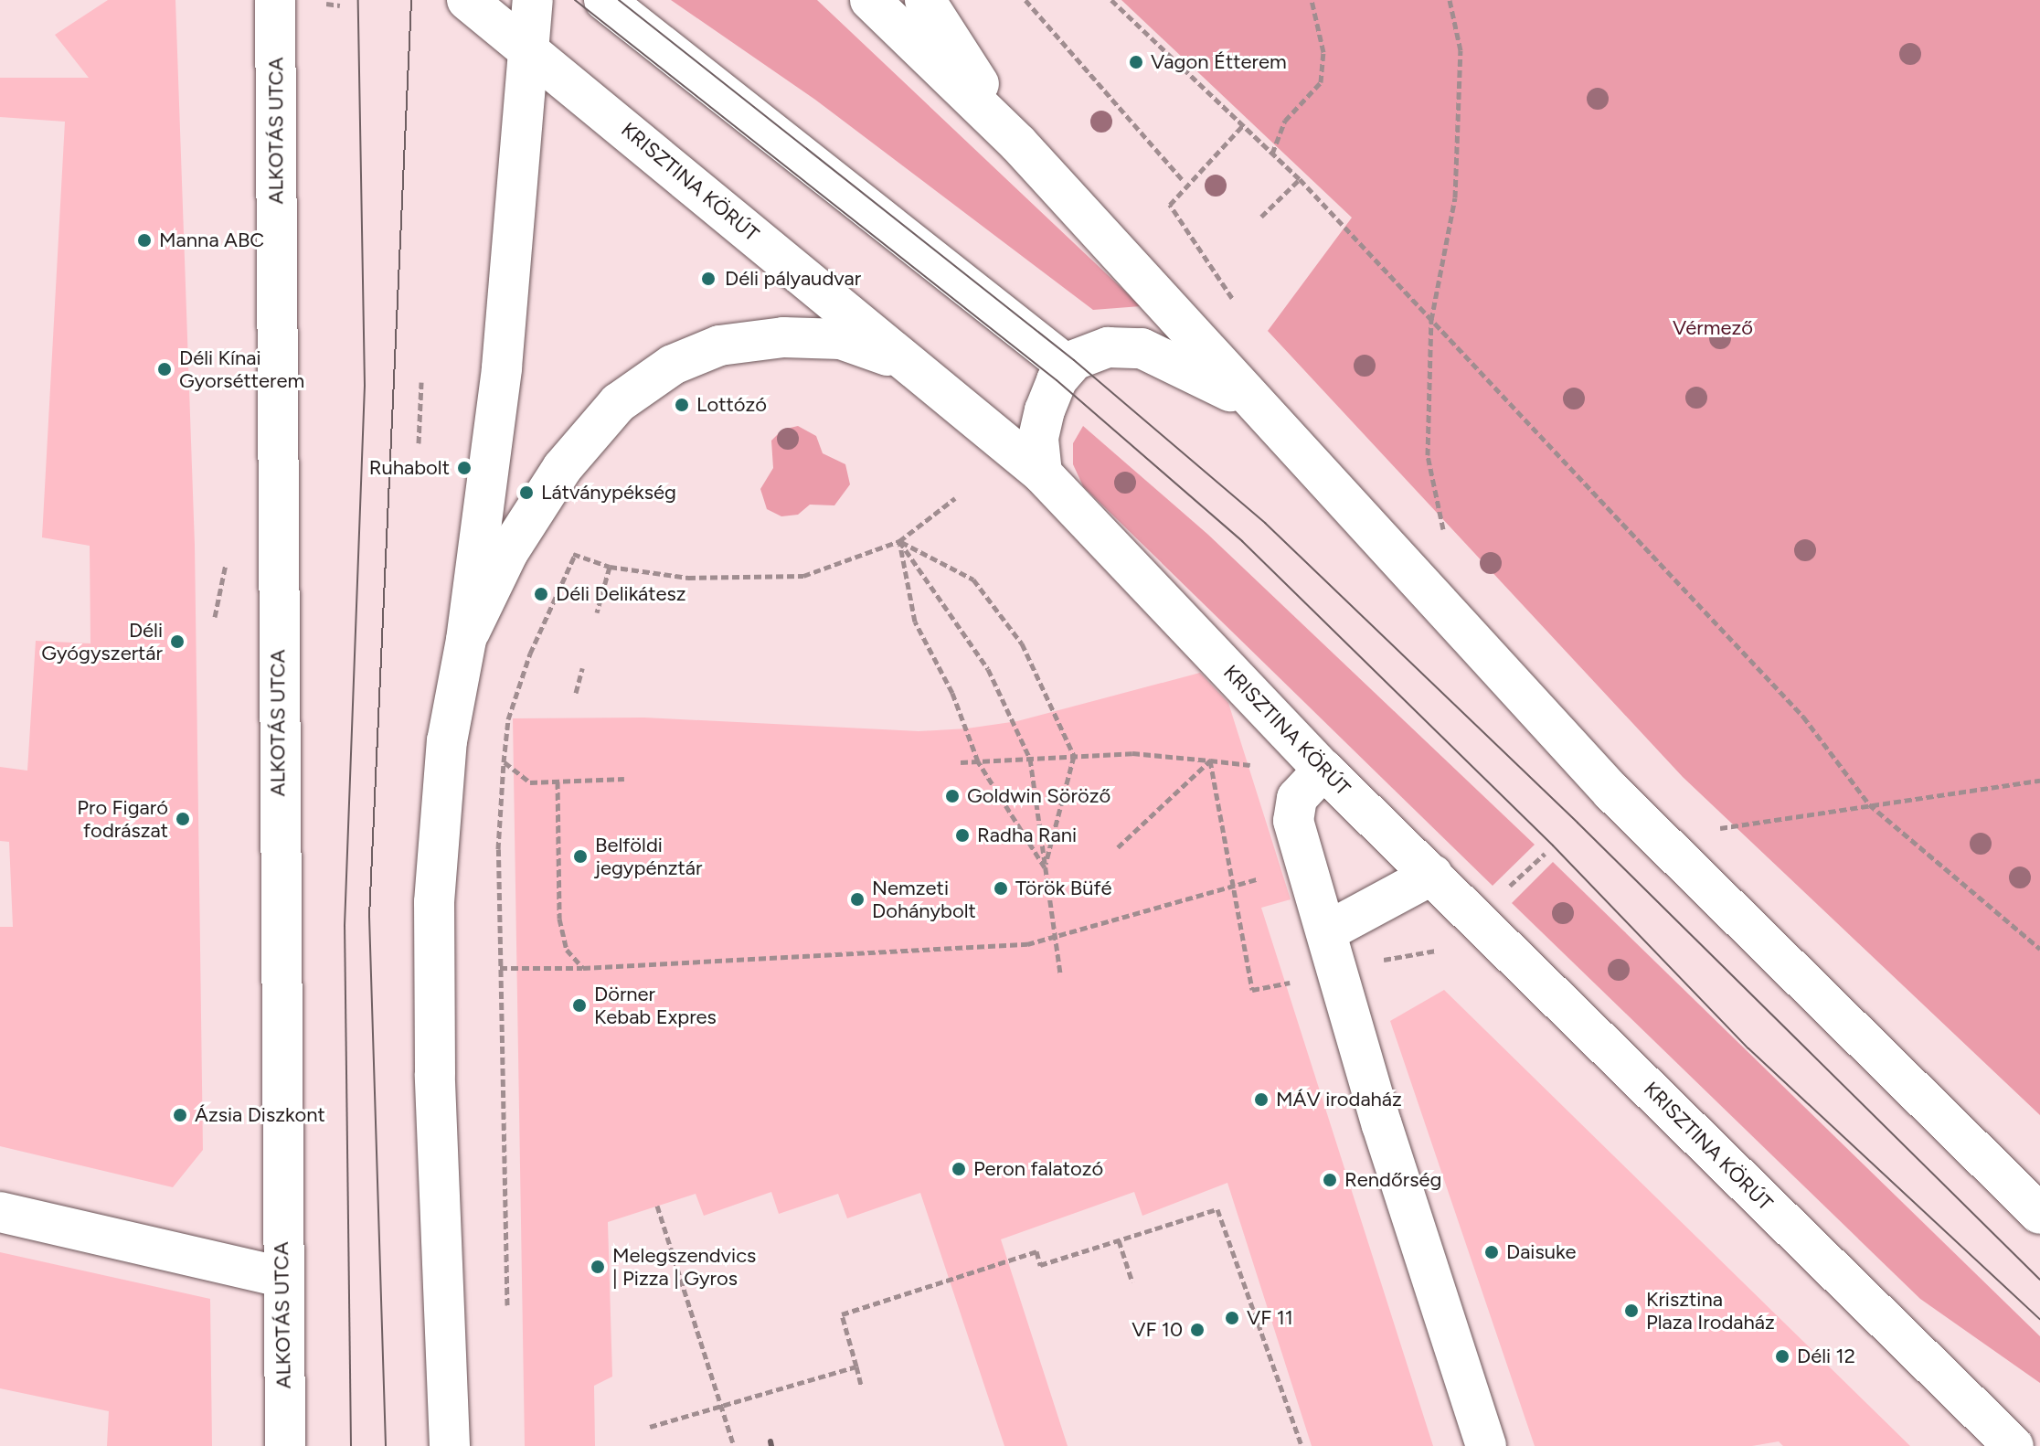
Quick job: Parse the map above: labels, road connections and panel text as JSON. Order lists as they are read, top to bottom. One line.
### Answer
{"streets":{"street":["ALKOTÁS UTCA","KRISZTINA KÖRÚT"]},"parks":["Vérmező"],"places":["Vagon Étterem","Manna ABC","Déli pályaudvar","Déli Kínai Gyorsétterem","Lottózó","Ruhabolt","Látványpékség","Déli Delikátesz","Déli Gyógyszertár","Goldwin Söröző","Pro Figaró fodrászat","Radha Rani","Belföldi jegypénztár","Török Büfé","Nemzeti Dohánybolt","Dörner Kebab Expres","MÁV irodaház","Ázsia Diszkont","Peron falatozó","Rendőrség","Daisuke","Melegszendvics | Pizza | Gyros","Krisztina Plaza Irodaház","VF 11","VF 10","Déli 12"]}
